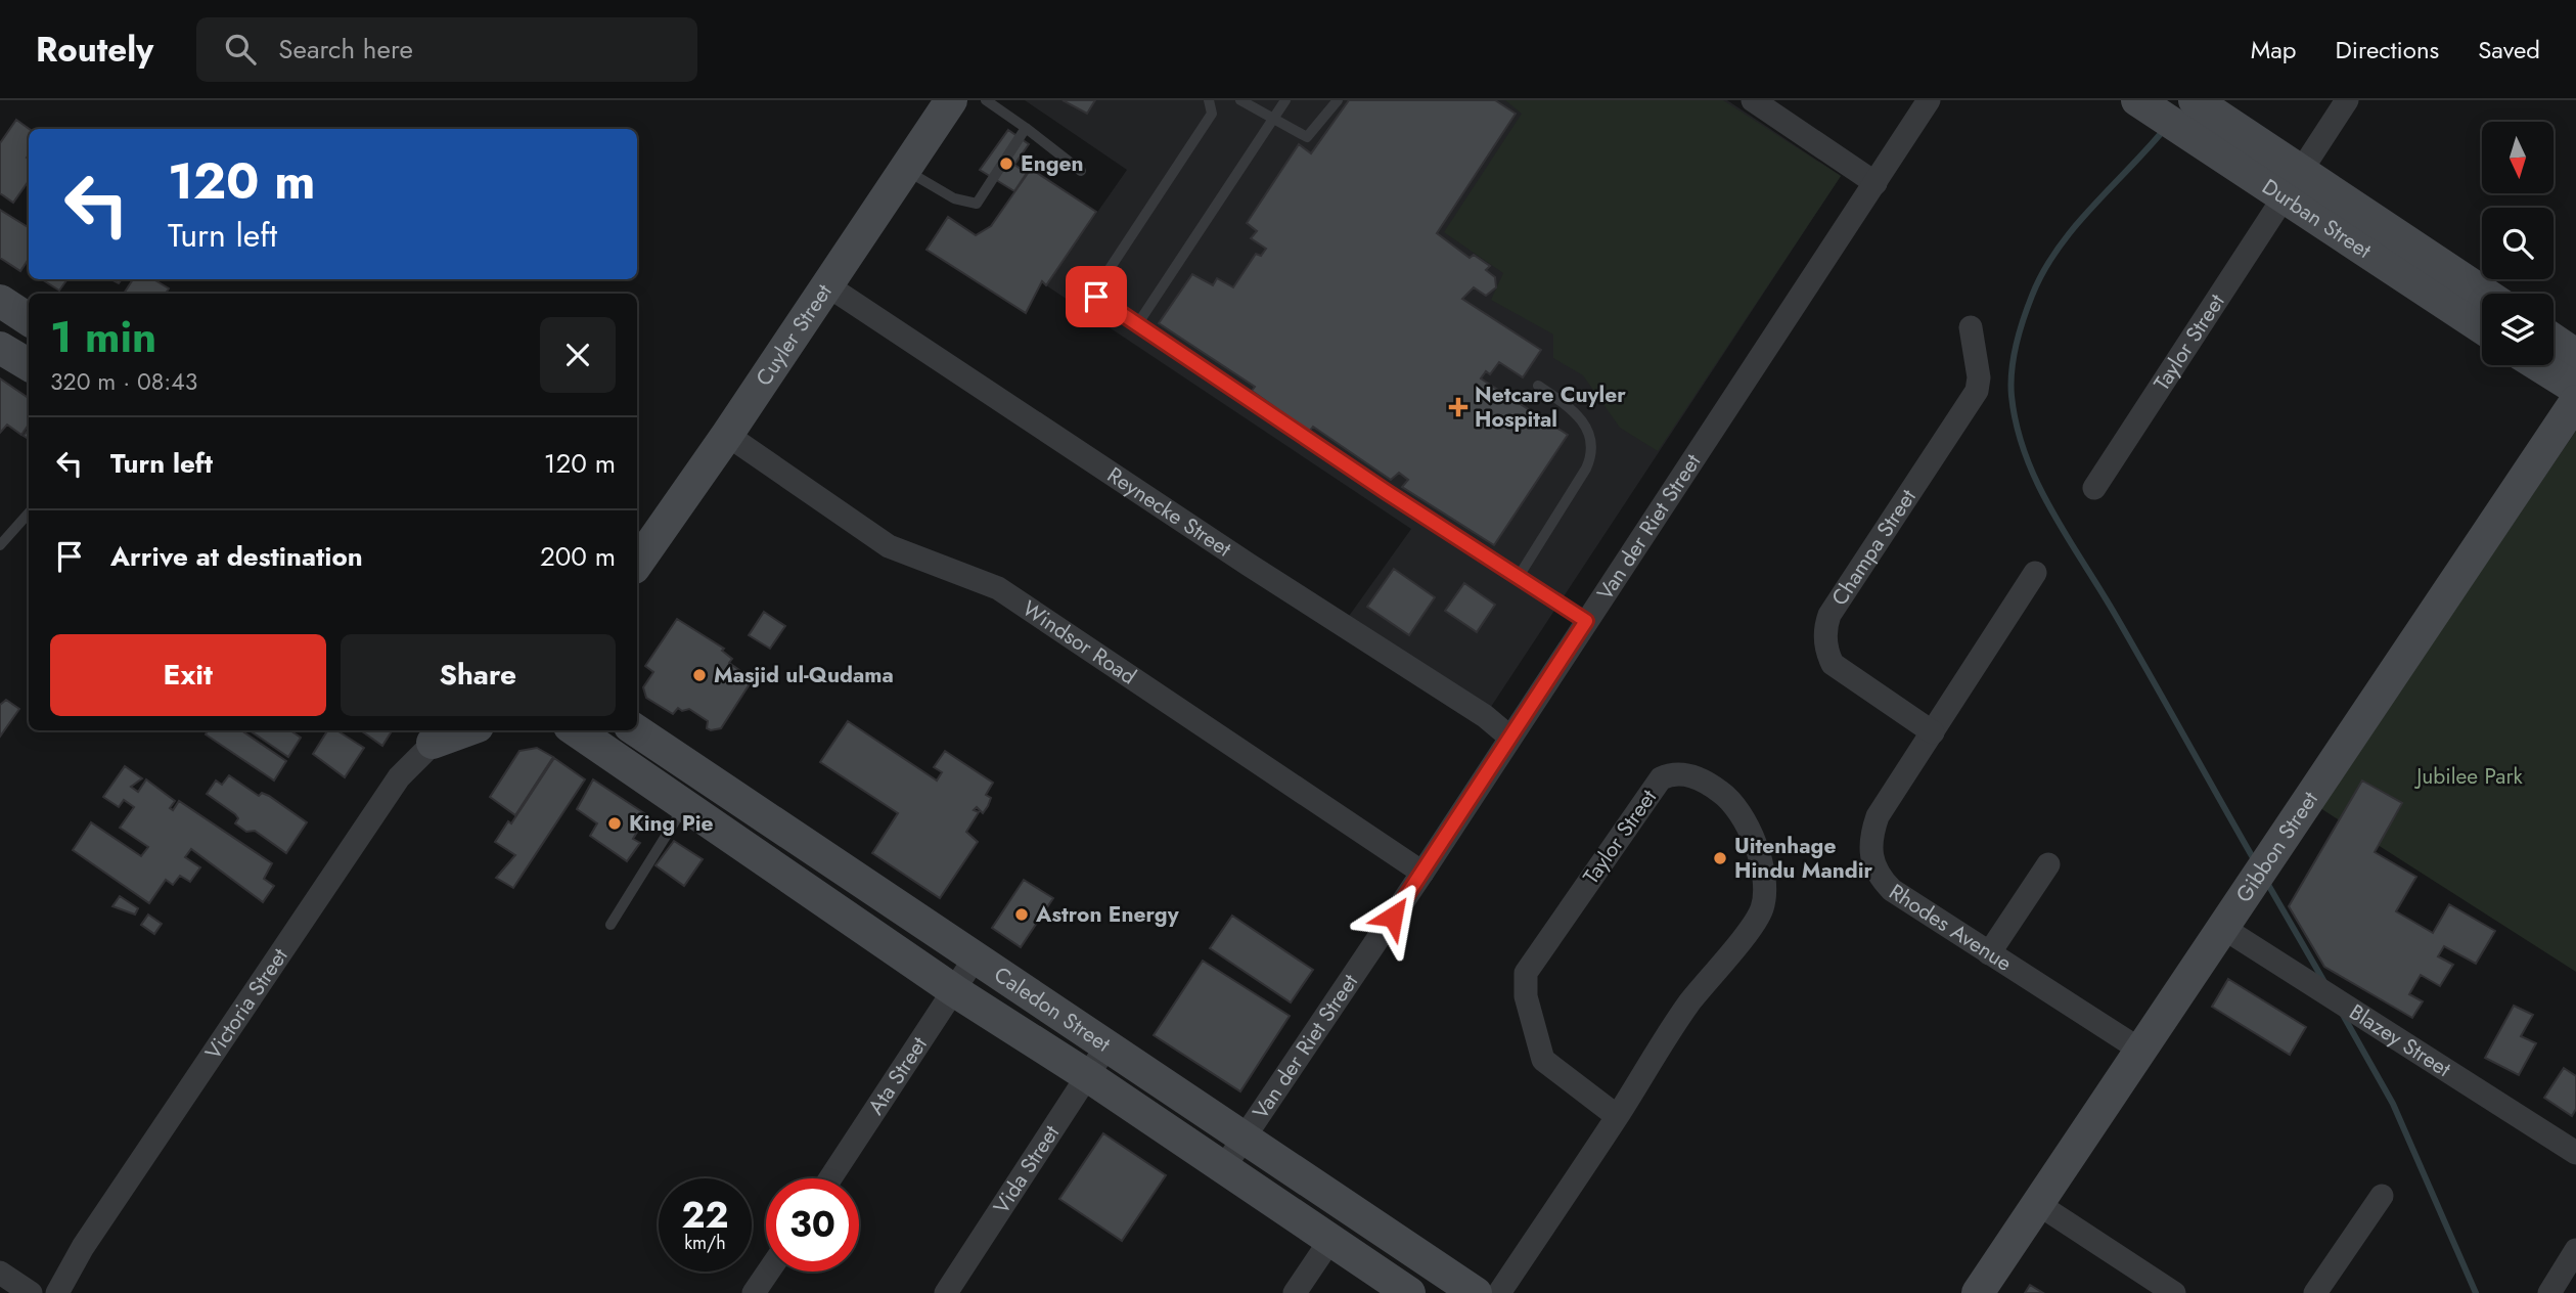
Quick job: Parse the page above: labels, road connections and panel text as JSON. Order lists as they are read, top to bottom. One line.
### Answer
{"streets":{"main road":["Durban Street","Cuyler Street","Gibbon Street","Caledon Street"],"street":["Taylor Street","Reynecke Street","Van der Riet Street","Champa Street","Windsor Road","Rhodes Avenue","Victoria Street","Blazey Street","Ata Street","Vida Street"]},"crossings":[["Durban Street","Taylor Street"],["Cuyler Street","Reynecke Street"],["Cuyler Street","Windsor Road"],["Reynecke Street","Van der Riet Street"],["Van der Riet Street","Windsor Road"],["Van der Riet Street","Caledon Street"],["Champa Street","Rhodes Avenue"],["Gibbon Street","Rhodes Avenue"],["Gibbon Street","Blazey Street"],["Caledon Street","Ata Street"],["Caledon Street","Vida Street"]],"parks":["Jubilee Park"],"places":{"other":["Engen","Masjid ul-Qudama","King Pie","Uitenhage Hindu Mandir","Astron Energy"],"health":["Netcare Cuyler Hospital"]},"north":"bottom","page":{"header":"Routely","search":"Search here","nav":["Map","Directions","Saved"],"turn":["120 m","Turn left"],"heading":["1 min","320 m · 08:43"],"list":[{"name":"Turn left","value":"120 m"},{"name":"Arrive at destination","value":"200 m"}],"buttons":["Exit","Share"],"speed":"22 km/h","limit":"30"}}
